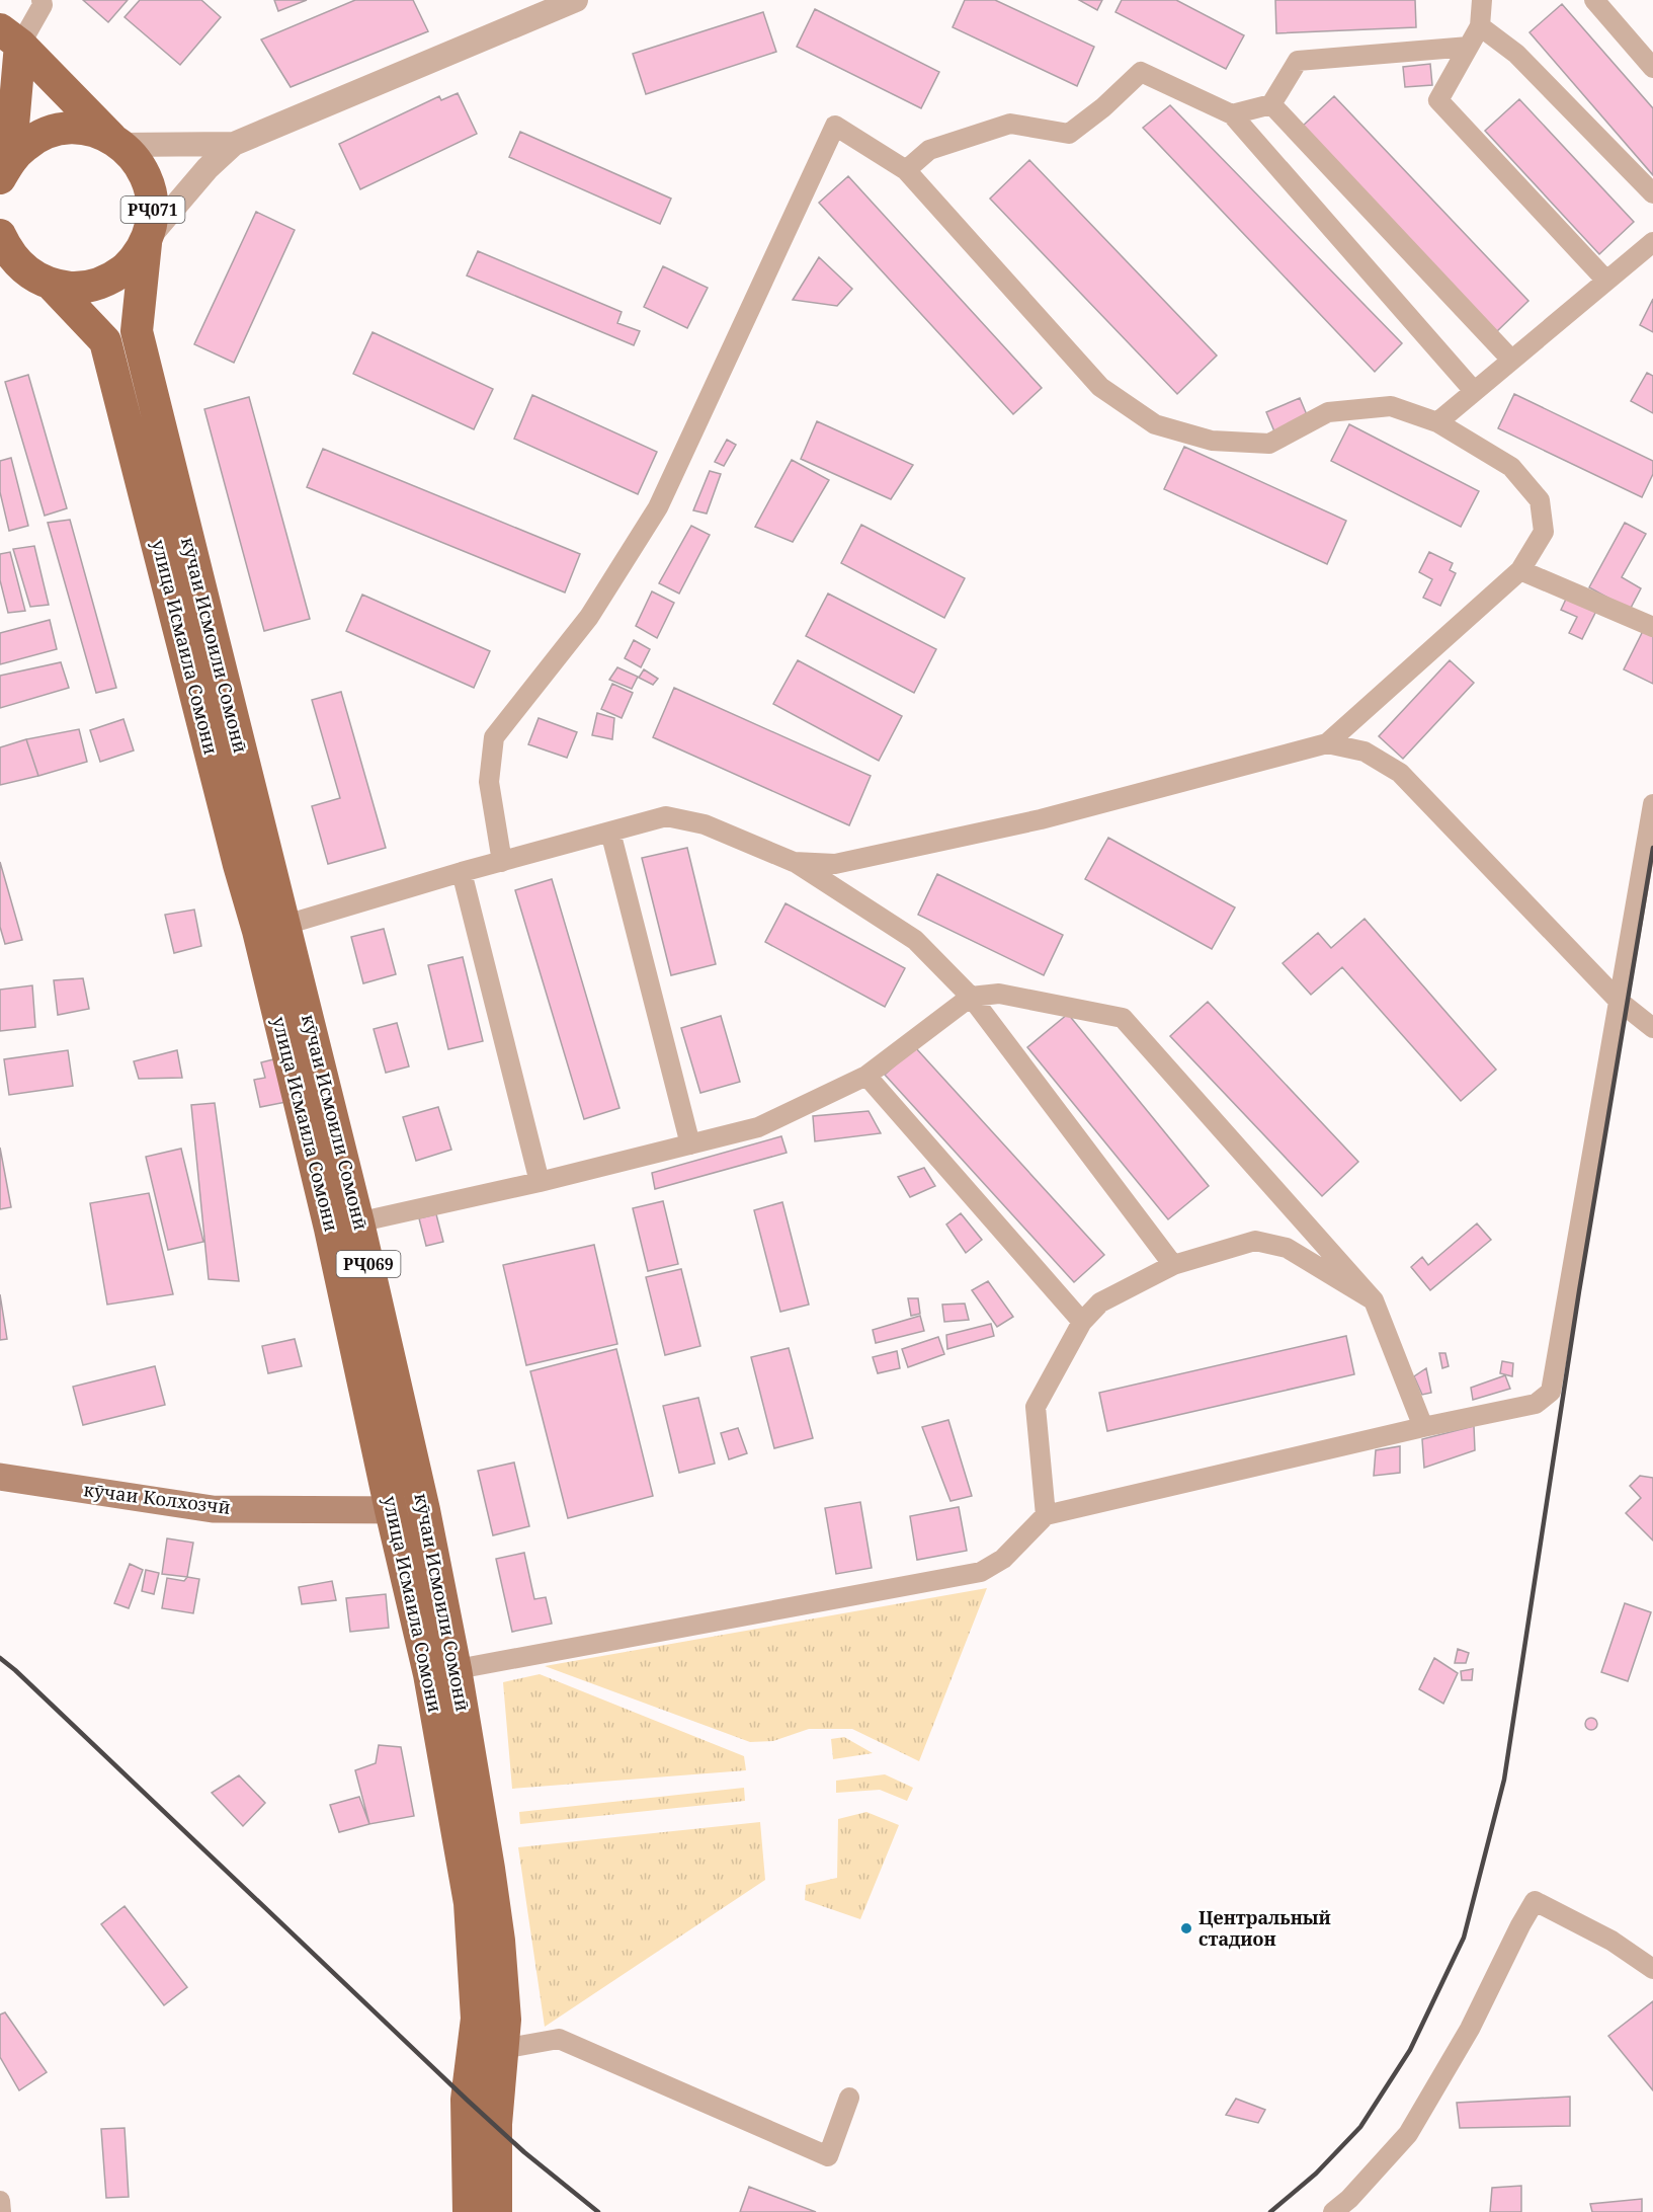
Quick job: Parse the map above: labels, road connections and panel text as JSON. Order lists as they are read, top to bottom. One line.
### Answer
{"streets":{"main road":["РҶ071","кӯчаи Исмоили Сомонӣ","улица Исмаила Сомони","РҶ069","кӯчаи Колхозчӣ"]},"crossings":[["РҶ071","кӯчаи Исмоили Сомонӣ"],["РҶ071","улица Исмаила Сомони"],["кӯчаи Исмоили Сомонӣ","улица Исмаила Сомони"],["кӯчаи Исмоили Сомонӣ","кӯчаи Колхозчӣ"],["улица Исмаила Сомони","кӯчаи Колхозчӣ"]],"places":["Центральный стадион"]}
